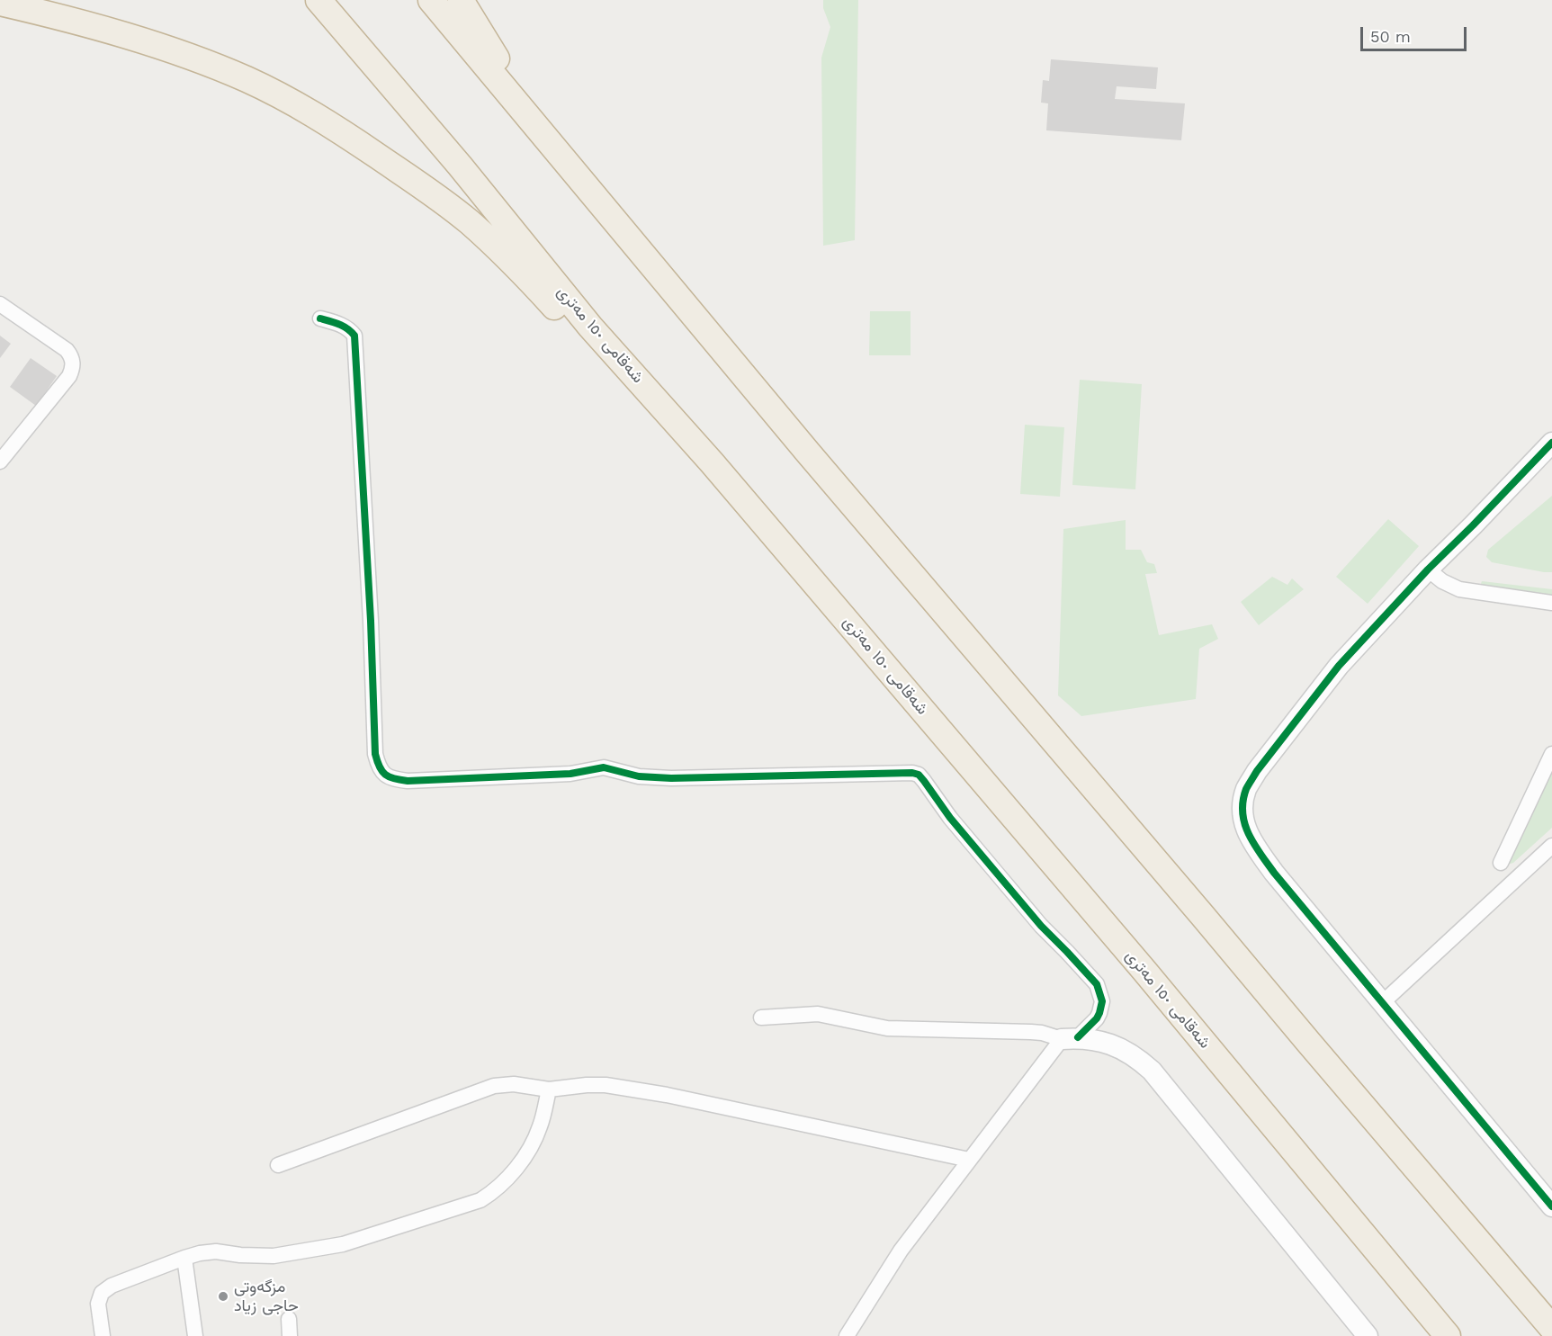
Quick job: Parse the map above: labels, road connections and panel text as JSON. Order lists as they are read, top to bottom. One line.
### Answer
{"streets":{"highway":["شەقامی ١٥٠ مەتری"]},"places":["مزگەوتی حاجی زیاد"],"scale_bar":"50 m"}
